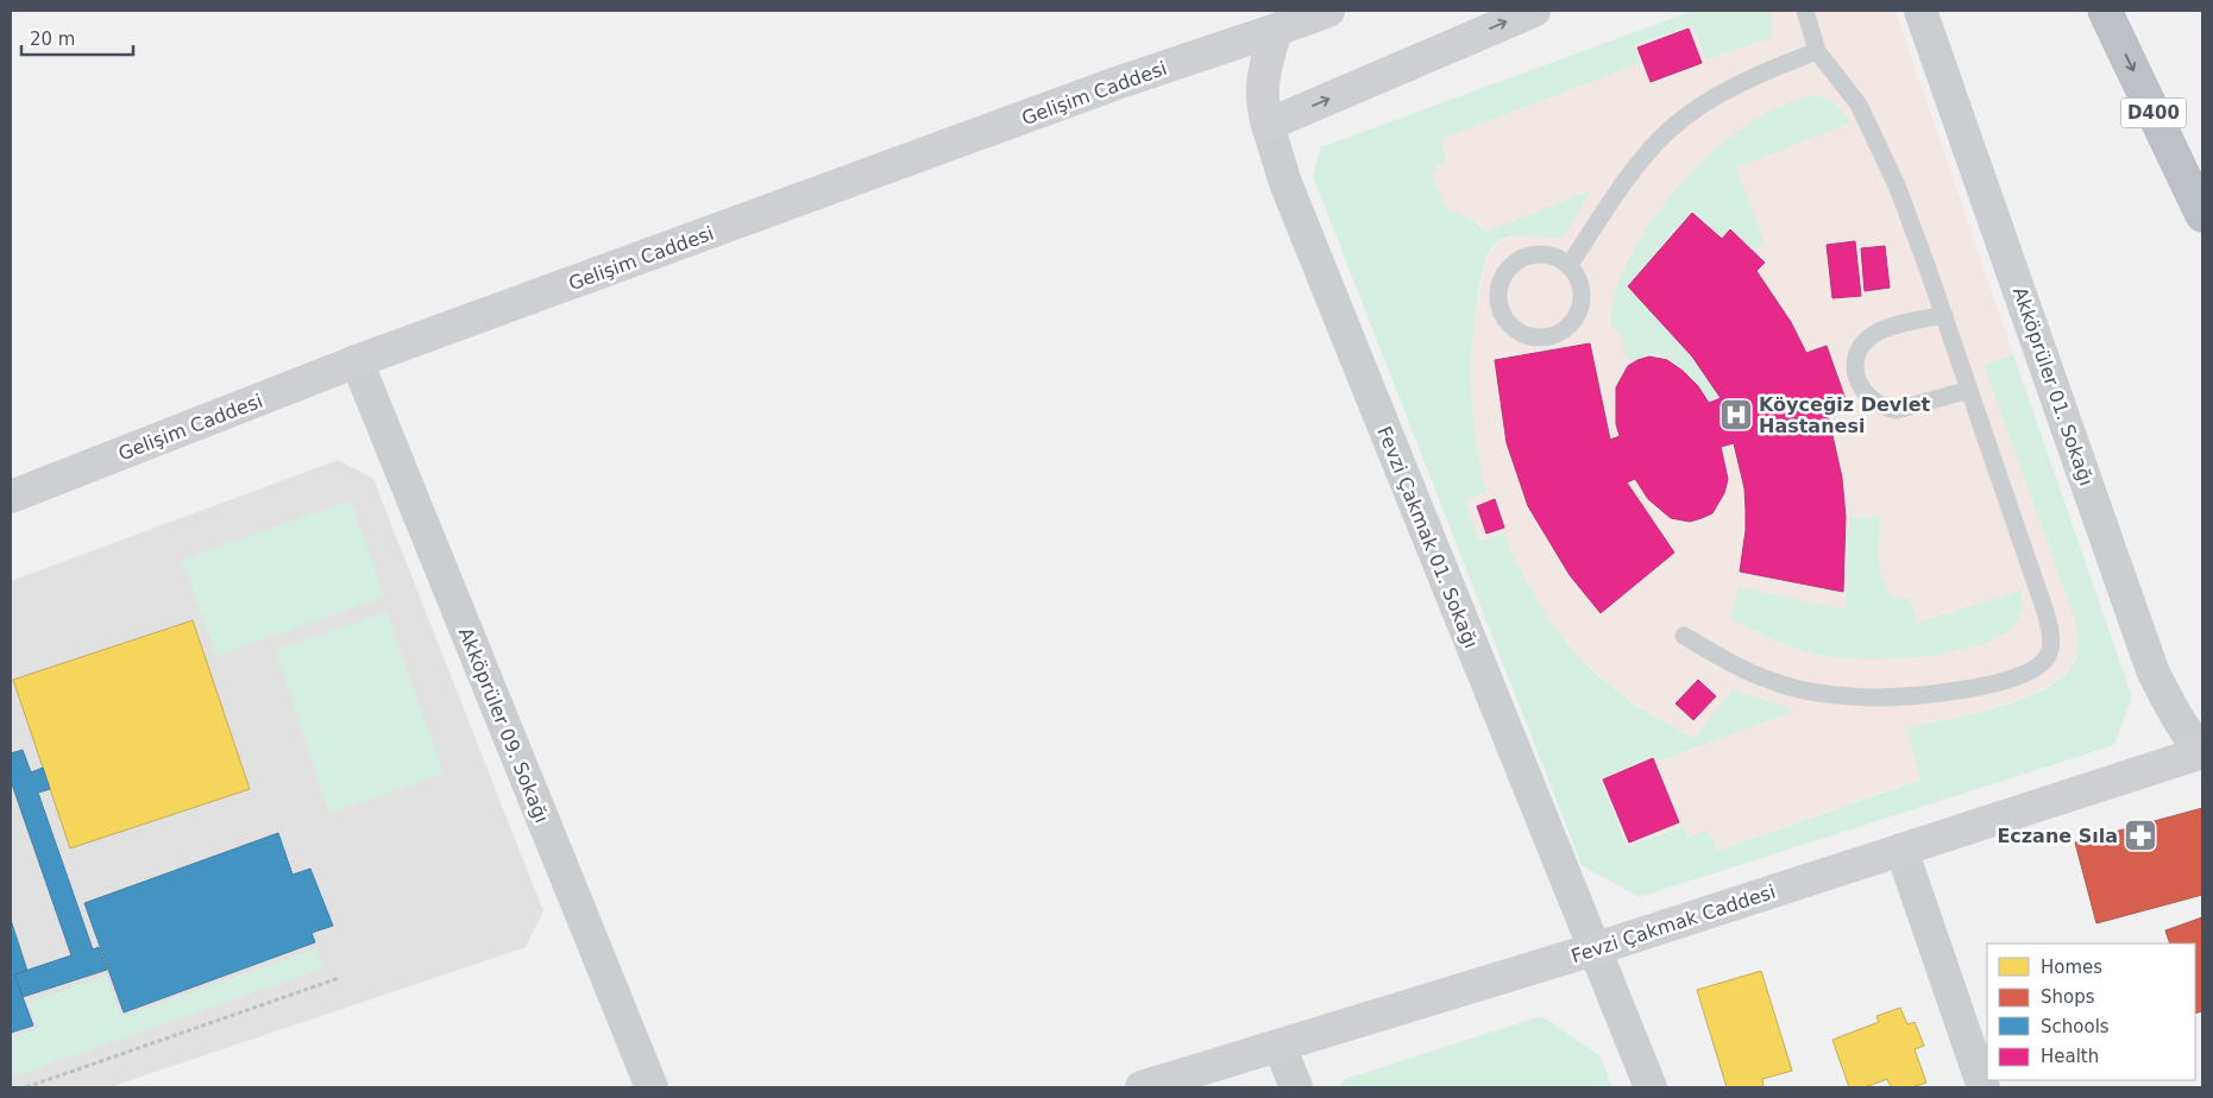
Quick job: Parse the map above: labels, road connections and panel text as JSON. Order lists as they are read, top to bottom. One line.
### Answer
{"streets":{"highway":["D400"],"street":["Gelişim Caddesi","Akköprüler 01. Sokağı","Fevzi Çakmak 01. Sokağı","Akköprüler 09. Sokağı","Fevzi Çakmak Caddesi"]},"crossings":[["Gelişim Caddesi","Akköprüler 09. Sokağı"],["Akköprüler 01. Sokağı","Fevzi Çakmak Caddesi"],["Fevzi Çakmak 01. Sokağı","Fevzi Çakmak Caddesi"]],"places":{"hospital":["Köyceğiz Devlet Hastanesi"],"pharmacy":["Eczane Sıla"]},"legend":["Homes","Shops","Schools","Health"],"scale_bar":"20 m"}
